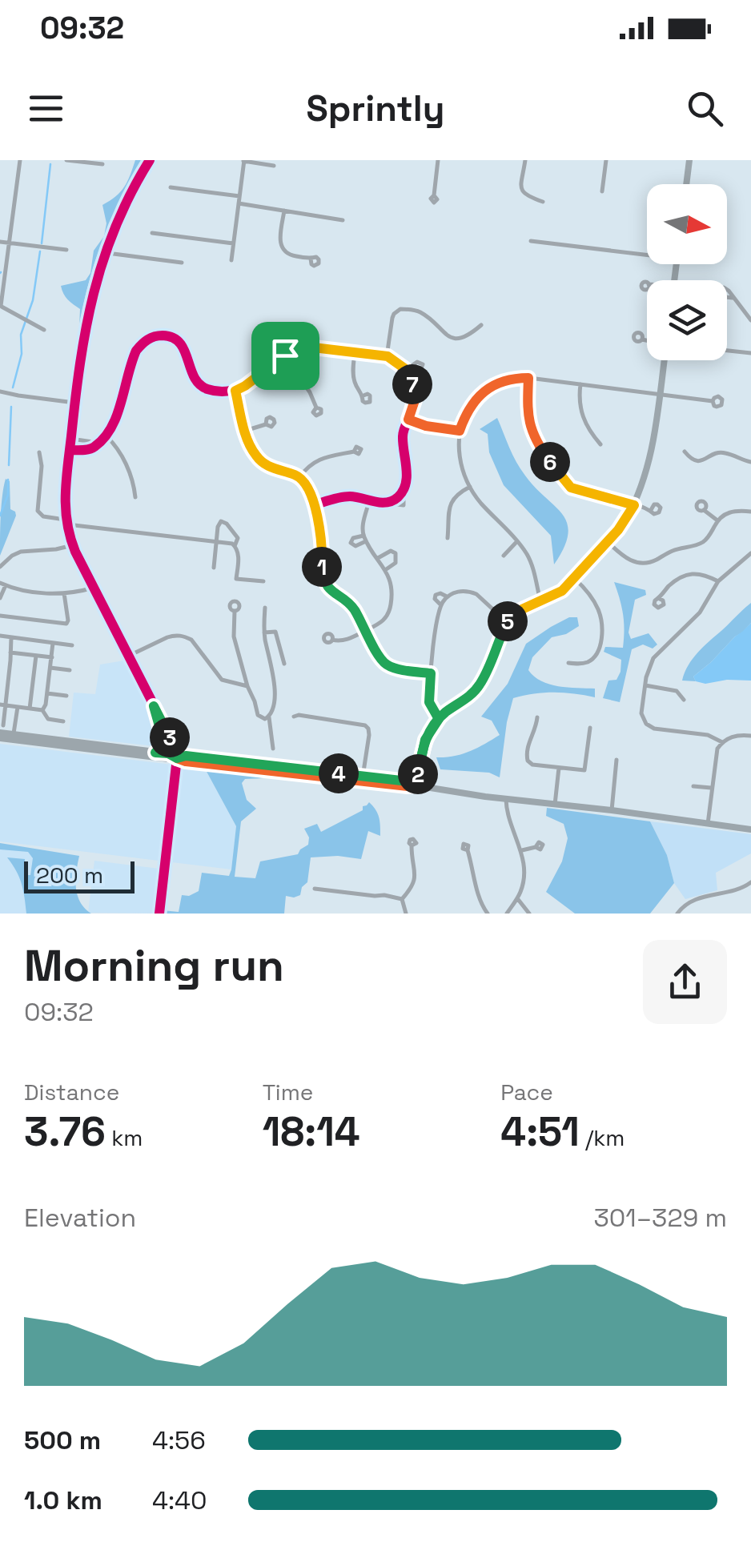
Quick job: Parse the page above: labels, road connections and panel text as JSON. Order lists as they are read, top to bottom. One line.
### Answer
{"scale_bar":"200 m","north":"right","page":{"status":"09:32","header":"Sprintly","pins":["7","6","1","5","3","4","2"],"scale":"200 m","heading":["Morning run","09:32"],"stats":[["Distance","3.76 km"],["Time","18:14"],["Pace","4:51 /km"]],"chart":["Elevation","301–329 m"],"list":[{"name":"500 m","note":"4:56"},{"name":"1.0 km","note":"4:40"}]}}
